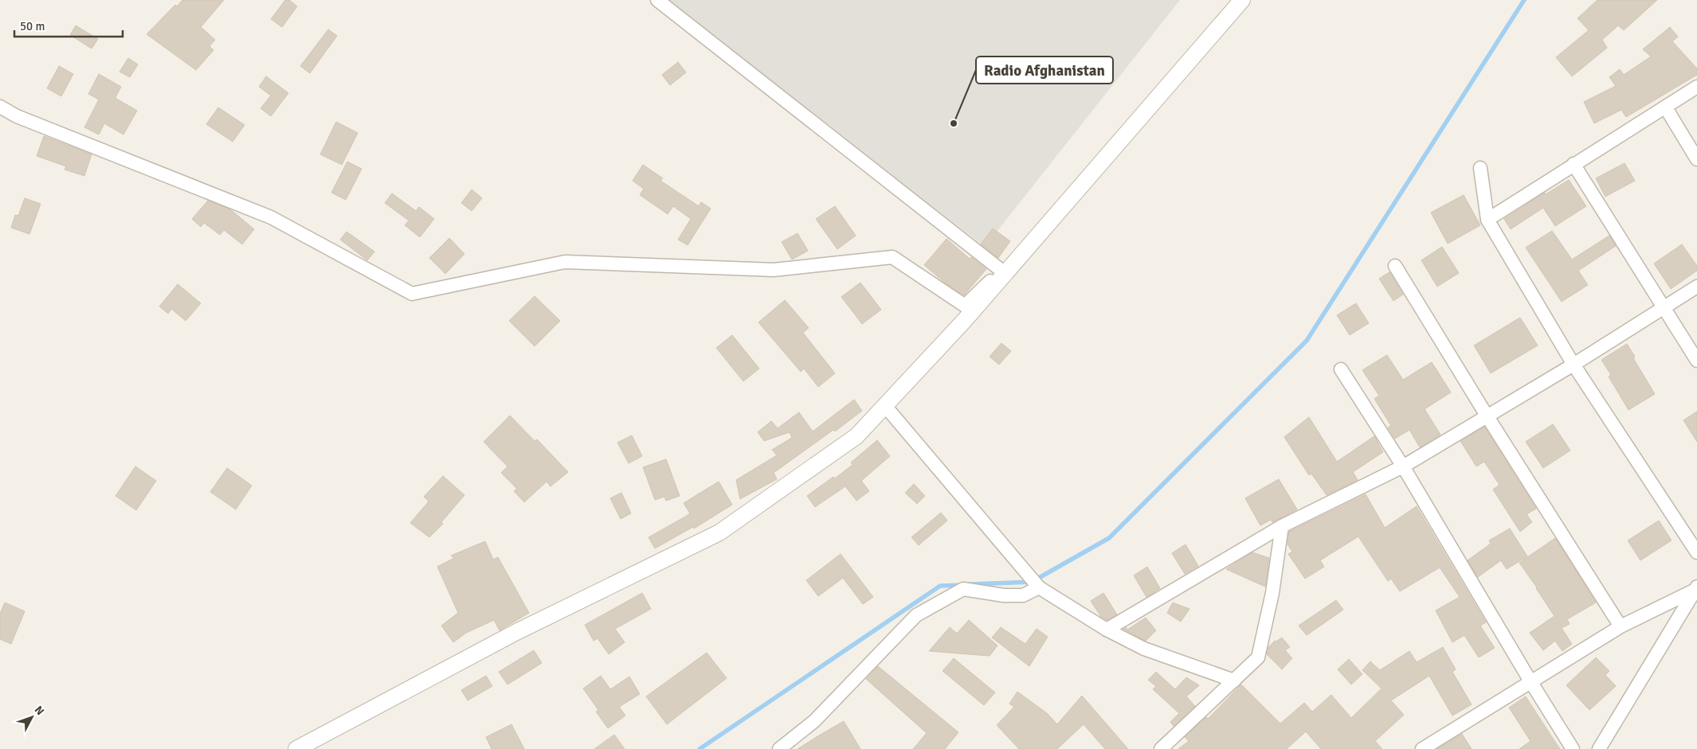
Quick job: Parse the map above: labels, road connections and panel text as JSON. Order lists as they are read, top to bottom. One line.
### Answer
{"places":["Radio Afghanistan"],"scale_bar":"50 m","north":"top right"}
